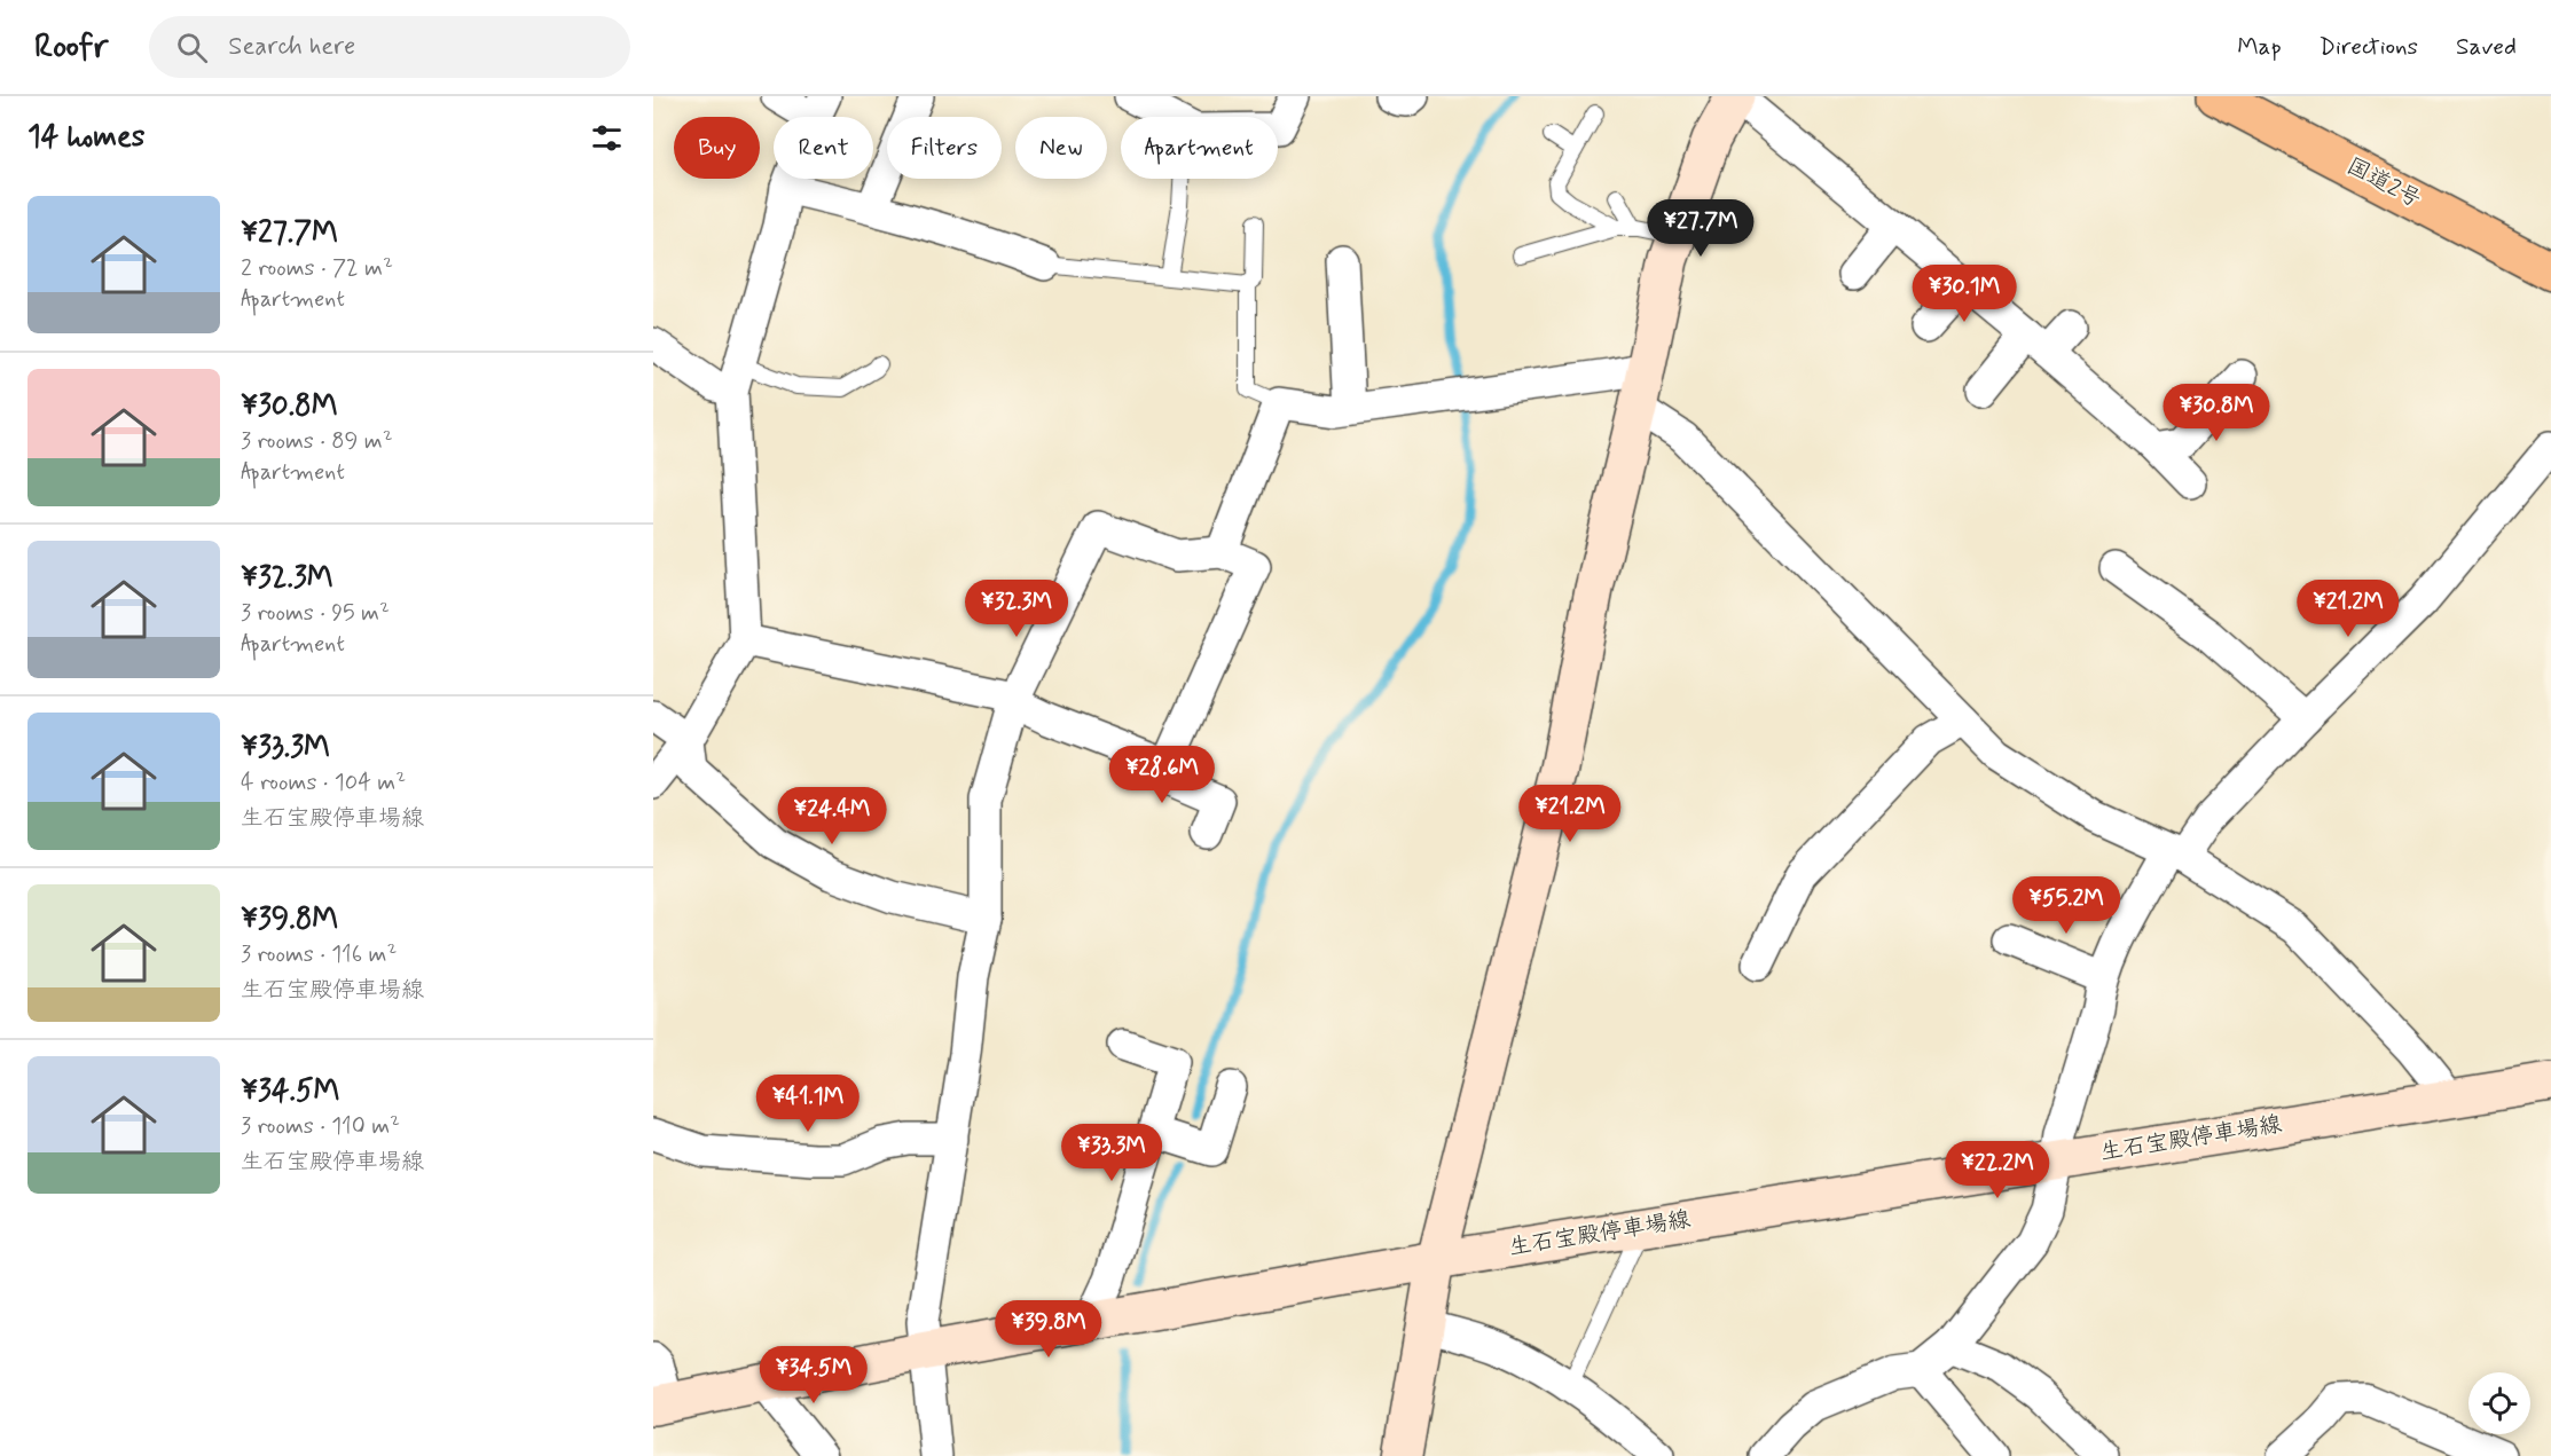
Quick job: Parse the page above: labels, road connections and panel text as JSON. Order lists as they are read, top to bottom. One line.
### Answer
{"streets":{"highway":["国道2号"],"main road":["生石宝殿停車場線"]},"page":{"header":"Roofr","search":"Search here","nav":["Map","Directions","Saved"],"heading":"14 homes","chip":["Buy","Rent","Filters","New","Apartment"],"list":[{"name":"¥27.7M","note":"2 rooms · 72 m² · Apartment"},{"name":"¥30.8M","note":"3 rooms · 89 m² · Apartment"},{"name":"¥32.3M","note":"3 rooms · 95 m² · Apartment"},{"name":"¥33.3M","note":"4 rooms · 104 m² · 生石宝殿停車場線"},{"name":"¥39.8M","note":"3 rooms · 116 m² · 生石宝殿停車場線"},{"name":"¥34.5M","note":"3 rooms · 110 m² · 生石宝殿停車場線"}],"price":["¥27.7M","¥30.1M","¥30.8M","¥32.3M","¥21.2M","¥28.6M","¥21.2M","¥24.4M","¥55.2M","¥41.1M","¥33.3M","¥22.2M","¥39.8M","¥34.5M"]}}
